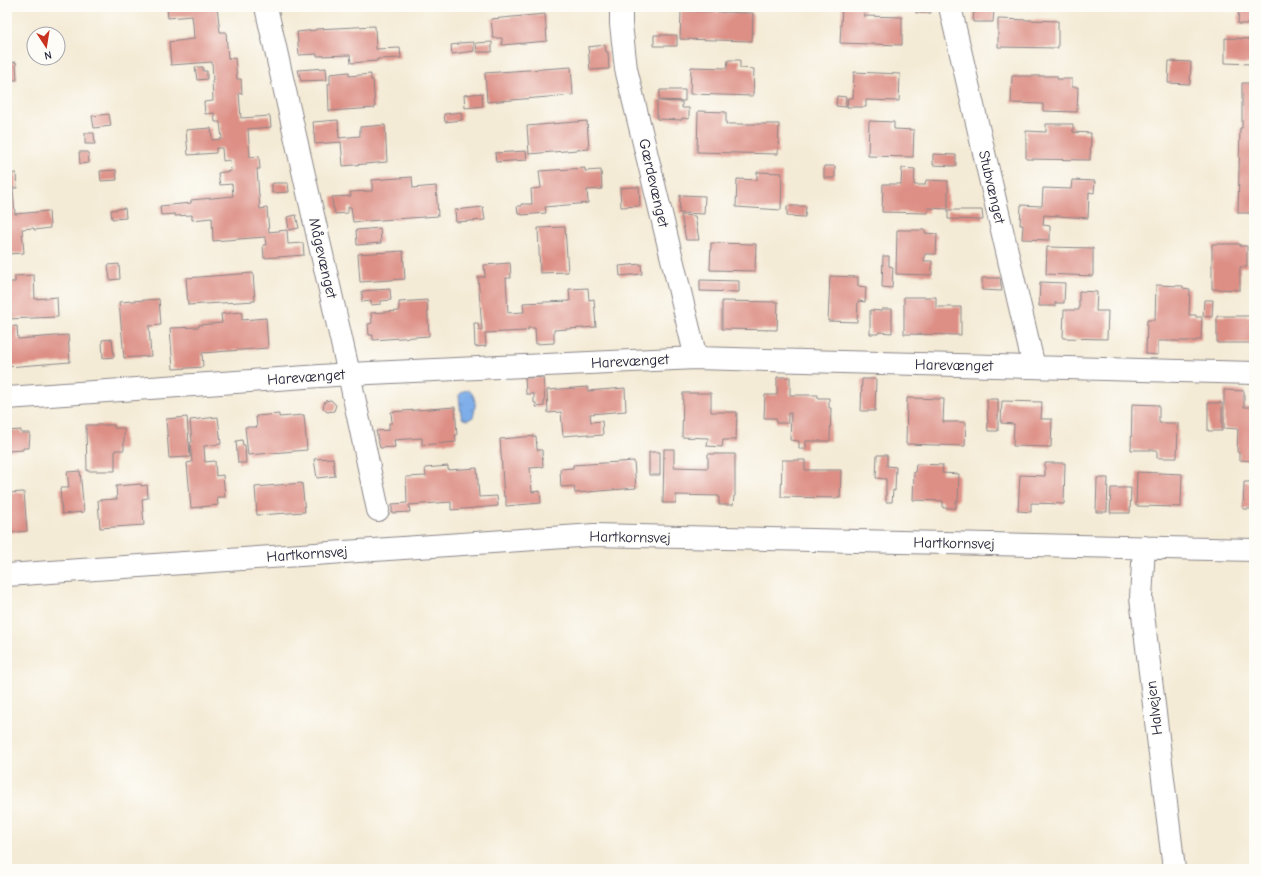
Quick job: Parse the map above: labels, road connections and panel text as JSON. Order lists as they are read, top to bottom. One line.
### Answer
{"streets":{"street":["Gærdevænget","Stubvænget","Mågevænget","Harevænget","Hartkornsvej","Halvejen"]},"crossings":[["Gærdevænget","Harevænget"],["Stubvænget","Harevænget"],["Mågevænget","Harevænget"],["Hartkornsvej","Halvejen"]],"north":"bottom"}
